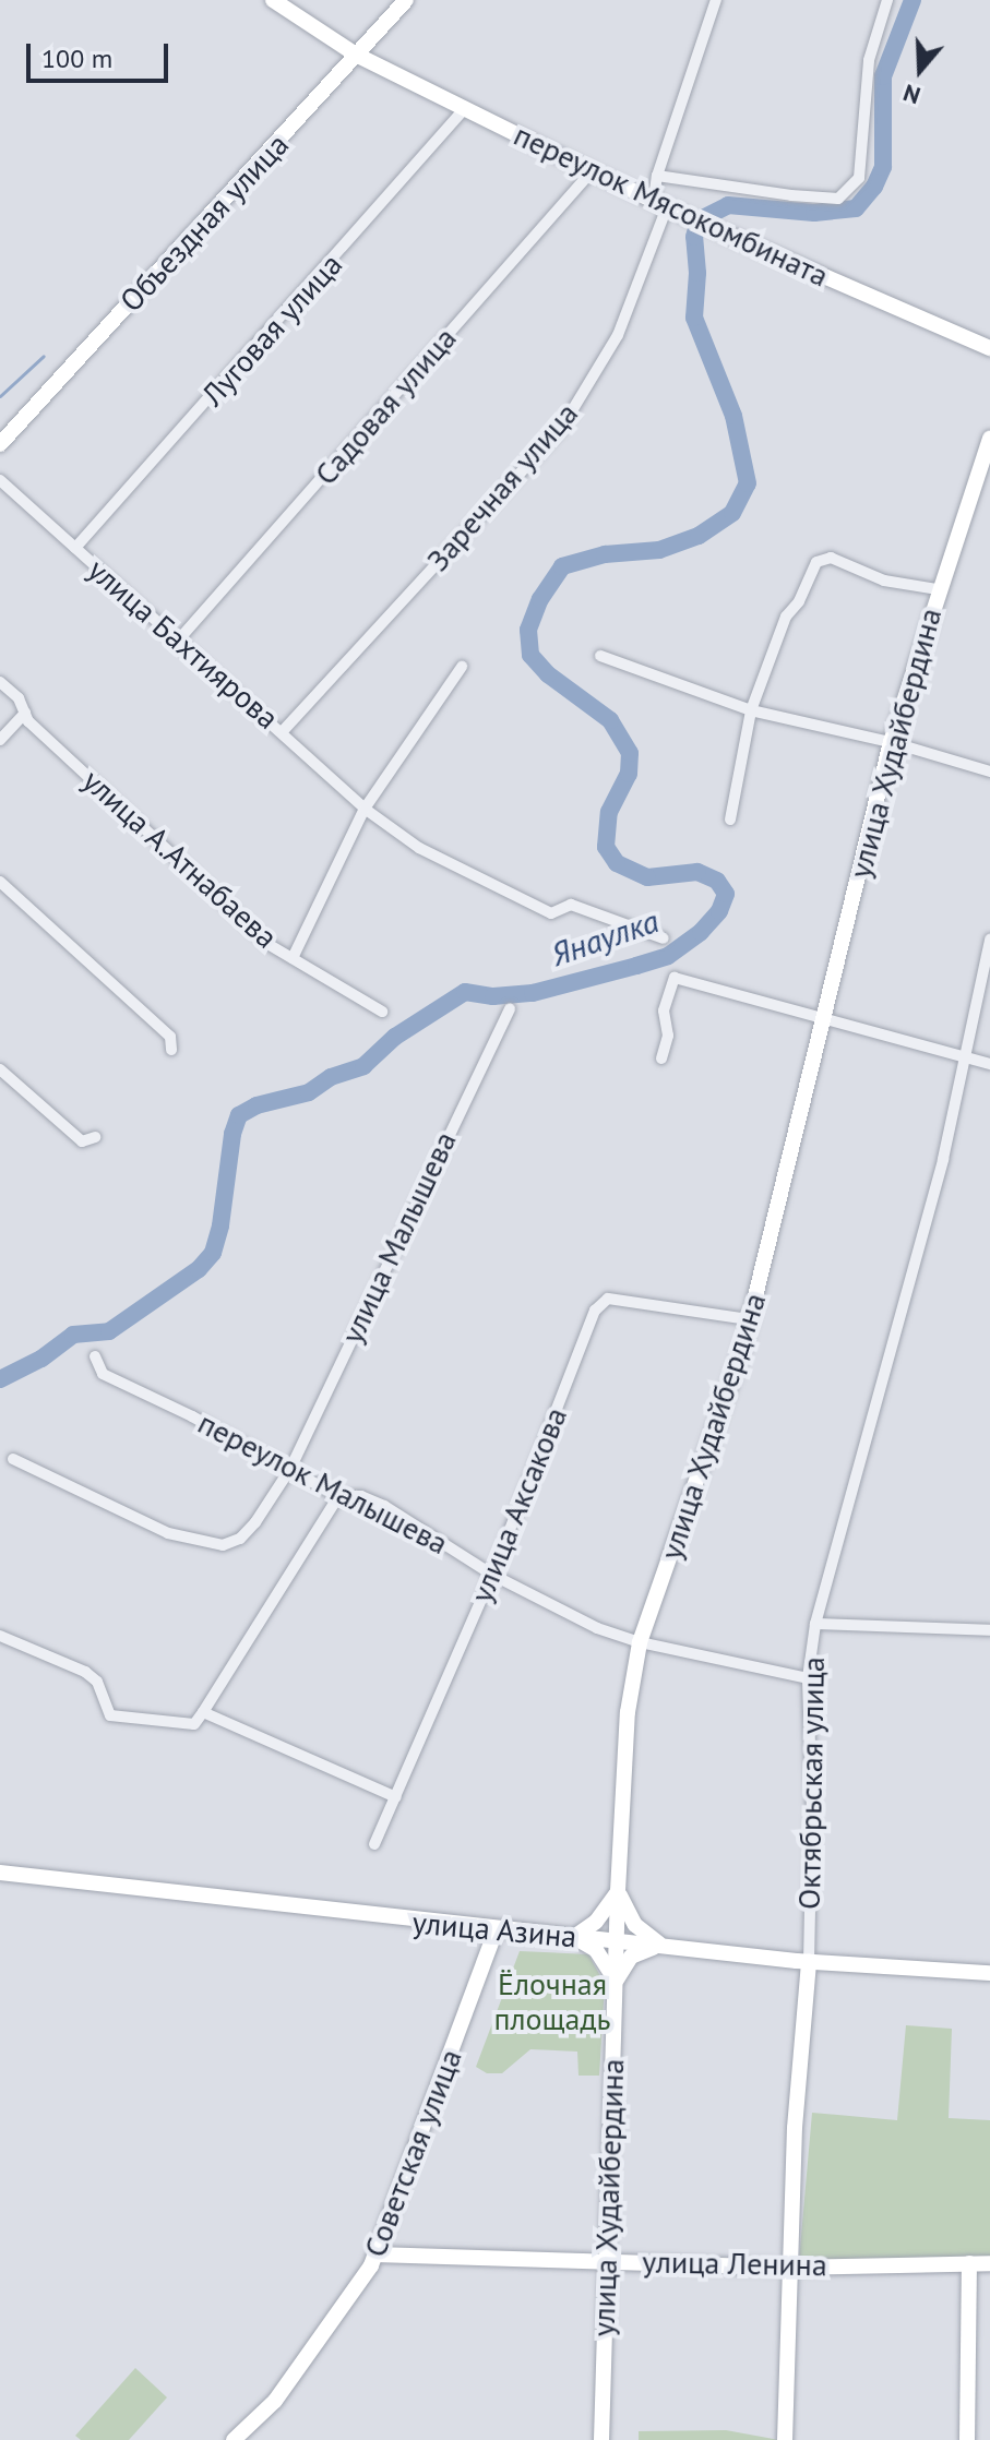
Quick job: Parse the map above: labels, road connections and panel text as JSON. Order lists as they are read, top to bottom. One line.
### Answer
{"streets":{"street":["переулок Мясокомбината","Объездная улица","Луговая улица","Садовая улица","Заречная улица","улица Бахтиярова","улица Худайбердина","улица А.Атнабаева","улица Малышева","переулок Малышева","улица Аксакова","Октябрьская улица","улица Азина","Советская улица","улица Ленина"]},"crossings":[["переулок Мясокомбината","Объездная улица"],["переулок Мясокомбината","Луговая улица"],["переулок Мясокомбината","Садовая улица"],["переулок Мясокомбината","Заречная улица"],["Луговая улица","улица Бахтиярова"],["Садовая улица","улица Бахтиярова"],["Заречная улица","улица Бахтиярова"],["улица Худайбердина","переулок Малышева"],["улица Худайбердина","улица Аксакова"],["улица Худайбердина","улица Азина"],["улица Худайбердина","улица Ленина"],["улица Малышева","переулок Малышева"],["переулок Малышева","улица Аксакова"],["переулок Малышева","Октябрьская улица"],["Октябрьская улица","улица Азина"],["Октябрьская улица","улица Ленина"],["улица Азина","Советская улица"],["Советская улица","улица Ленина"]],"water":["Янаулка"],"parks":["Ёлочная площадь"],"scale_bar":"100 m","north":"bottom"}
